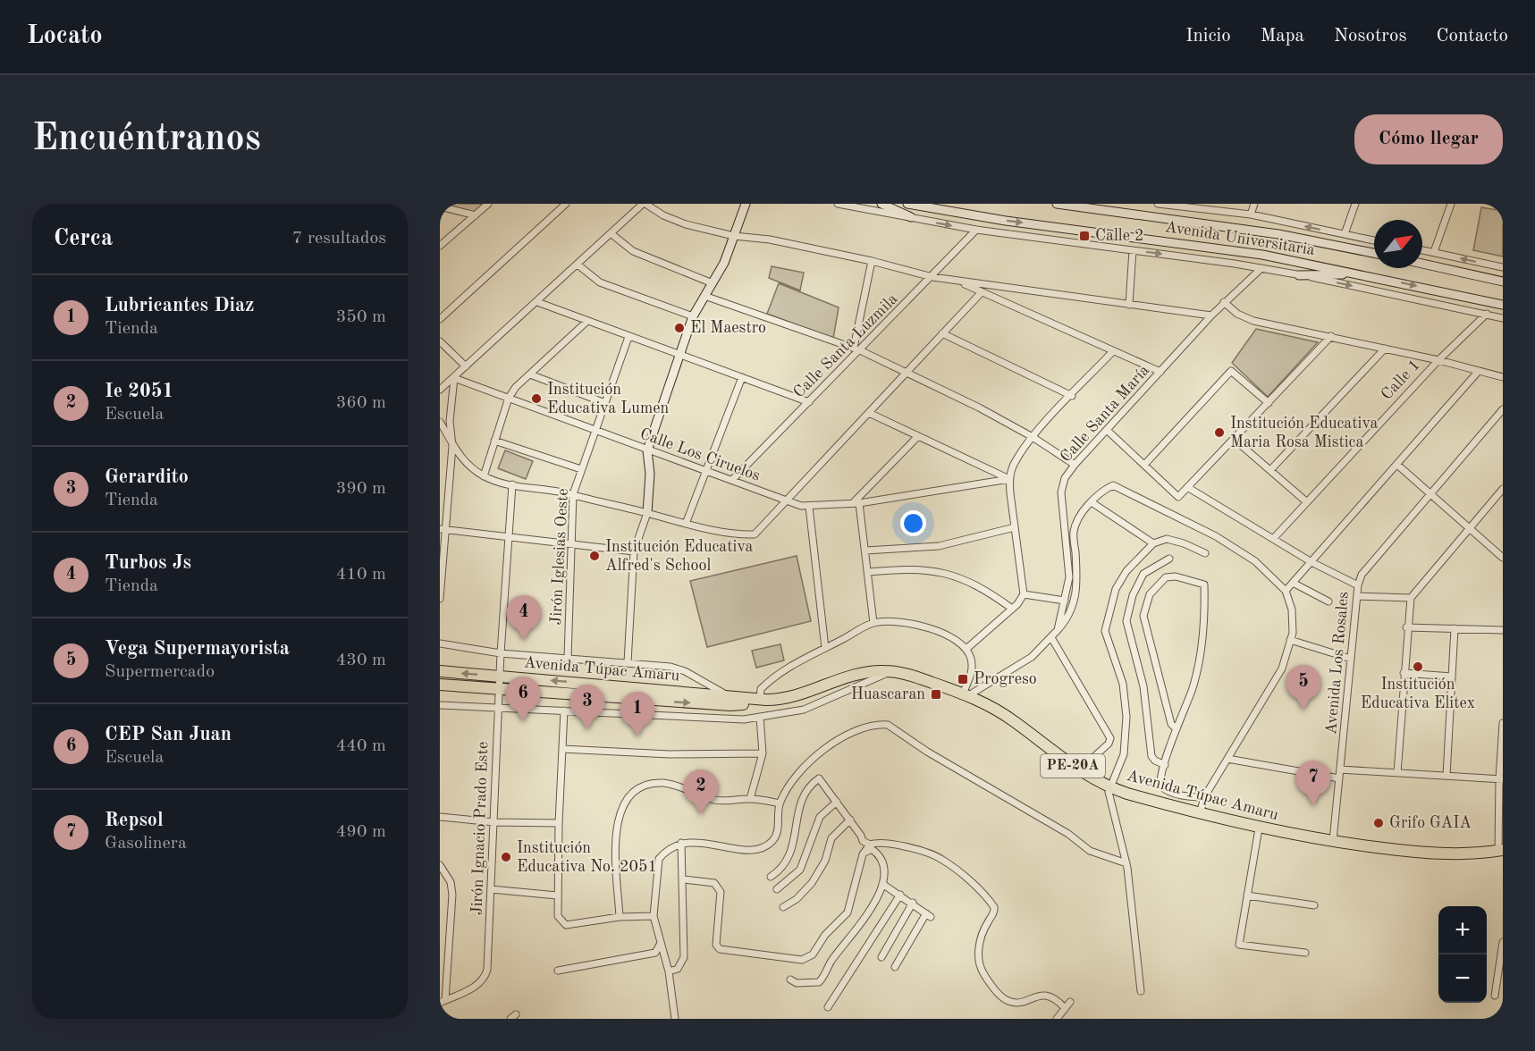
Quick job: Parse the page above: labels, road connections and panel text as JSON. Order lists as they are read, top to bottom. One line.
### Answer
{"streets":{"highway":["Avenida Túpac Amaru","PE-20A"],"street":["Avenida Universitaria","Calle Santa Luzmila","Calle 1","Calle Santa María","Calle Los Ciruelos","Jirón Iglesias Oeste","Avenida Los Rosales","Jirón Ignacio Prado Este"]},"crossings":[["Calle Santa Luzmila","Calle Los Ciruelos"],["Calle Santa María","Avenida Túpac Amaru"],["Calle Los Ciruelos","Jirón Iglesias Oeste"],["Avenida Los Rosales","Avenida Túpac Amaru"],["Avenida Túpac Amaru","Jirón Ignacio Prado Este"]],"places":{"transit":["Calle 2","Progreso","Huascaran"],"other":["El Maestro","Institución Educativa Lumen","Institución Educativa Maria Rosa Mistica","Institución Educativa Alfred's School","Institución Educativa Elitex","Grifo GAIA","Institución Educativa No. 2051"]},"north":"top right","page":{"header":"Locato","nav":["Inicio","Mapa","Nosotros","Contacto"],"buttons":"Cómo llegar","title":"Encuéntranos","heading":["Cerca","7 resultados"],"list":[{"mark":"1","name":"Lubricantes Diaz","note":"Tienda","value":"350 m"},{"mark":"2","name":"Ie 2051","note":"Escuela","value":"360 m"},{"mark":"3","name":"Gerardito","note":"Tienda","value":"390 m"},{"mark":"4","name":"Turbos Js","note":"Tienda","value":"410 m"},{"mark":"5","name":"Vega Supermayorista","note":"Supermercado","value":"430 m"},{"mark":"6","name":"CEP San Juan","note":"Escuela","value":"440 m"},{"mark":"7","name":"Repsol","note":"Gasolinera","value":"490 m"}],"pins":["4","5","6","3","1","7","2"],"map_buttons":["+","−"]}}
